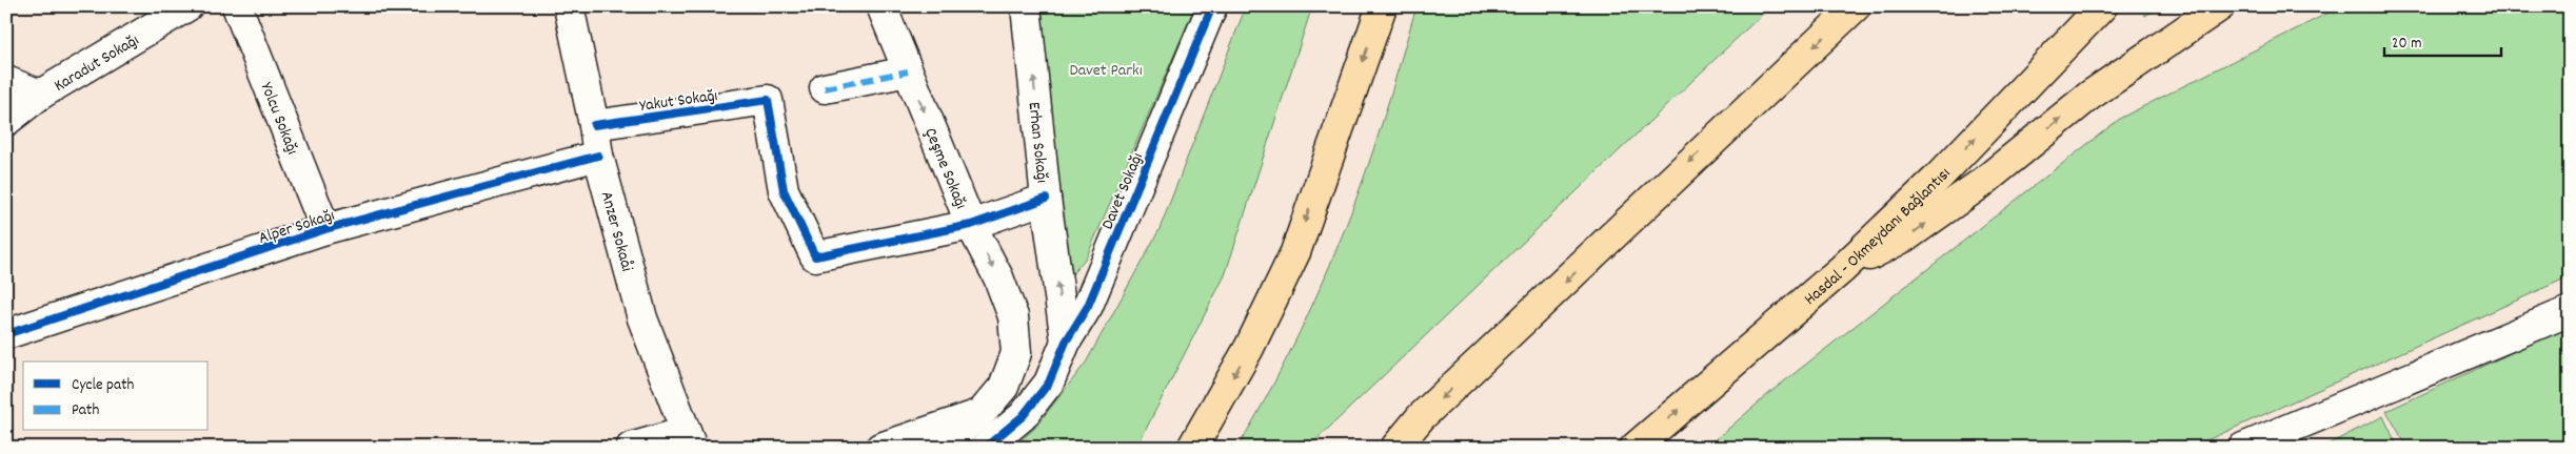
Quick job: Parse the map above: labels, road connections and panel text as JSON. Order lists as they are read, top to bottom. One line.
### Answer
{"streets":{"highway":["Hasdal - Okmeydanı Bağlantısı"],"street":["Karadut Sokağı","Yakut Sokağı","Yolcu Sokağı","Erhan Sokağı","Çeşme Sokağı","Davet Sokağı","Alper Sokağı","Anzer Sokaåi"]},"crossings":[["Yakut Sokağı","Çeşme Sokağı"],["Yakut Sokağı","Anzer Sokaåi"],["Yolcu Sokağı","Alper Sokağı"],["Erhan Sokağı","Davet Sokağı"],["Alper Sokağı","Anzer Sokaåi"]],"one_way":["Erhan Sokağı","Çeşme Sokağı"],"parks":["Davet Parkı"],"legend":["Cycle path","Path"],"scale_bar":"20 m"}
